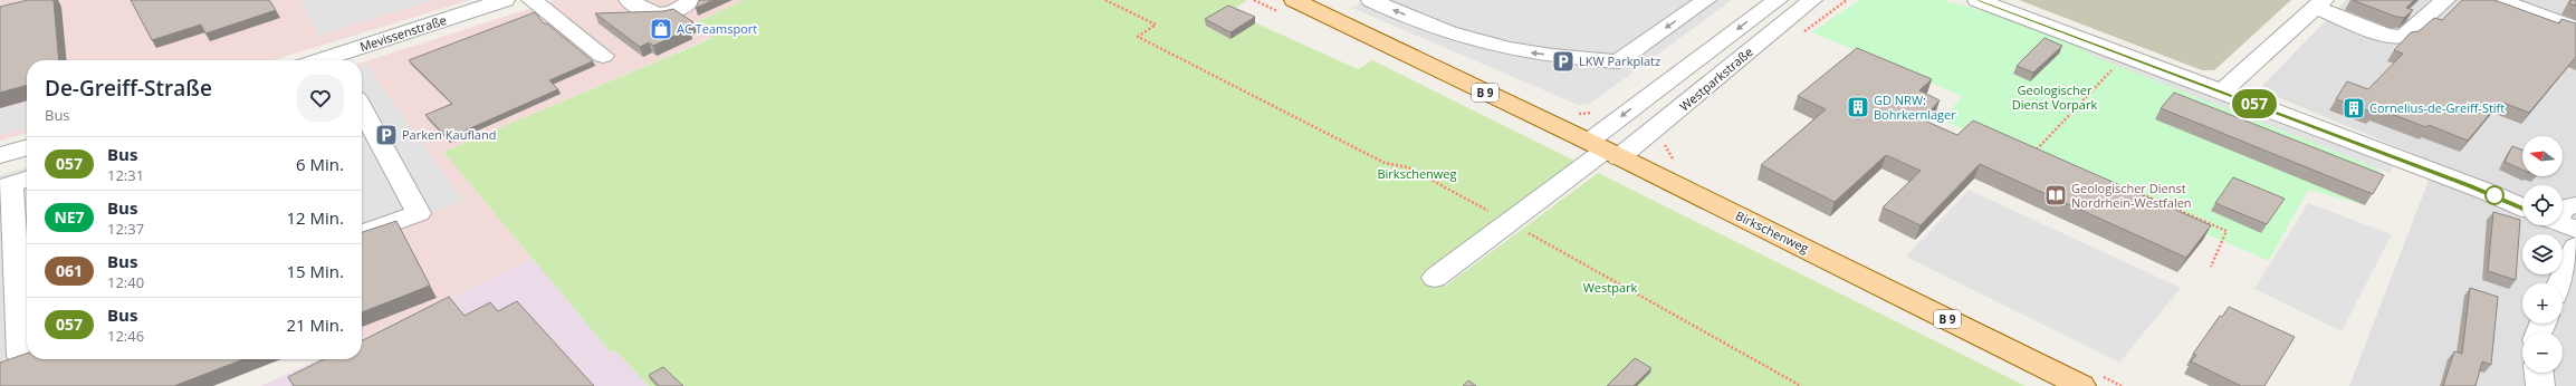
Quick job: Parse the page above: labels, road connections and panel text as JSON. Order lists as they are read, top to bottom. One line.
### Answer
{"streets":{"main road":["B 9","Birkschenweg"],"street":["Mevissenstraße","Westparkstraße"]},"crossings":[["Westparkstraße","Birkschenweg"]],"parks":["Geologischer Dienst Vorpark","Birkschenweg","Westpark"],"places":{"shop":["AC Teamsport"],"parking":["LKW Parkplatz","Parken Kaufland"],"building":["GD NRW: Bohrkernlager","Cornelius-de-Greiff-Stift"],"library":["Geologischer Dienst Nordrhein-Westfalen"]},"lines":["bus line 057"],"north":"left","page":{"on_map":"057","heading":["De-Greiff-Straße","Bus"],"map_buttons":["+","−"],"list":[{"mark":"057","name":"Bus","note":"12:31","value":"6 Min."},{"mark":"NE7","name":"Bus","note":"12:37","value":"12 Min."},{"mark":"061","name":"Bus","note":"12:40","value":"15 Min."},{"mark":"057","name":"Bus","note":"12:46","value":"21 Min."}]}}
